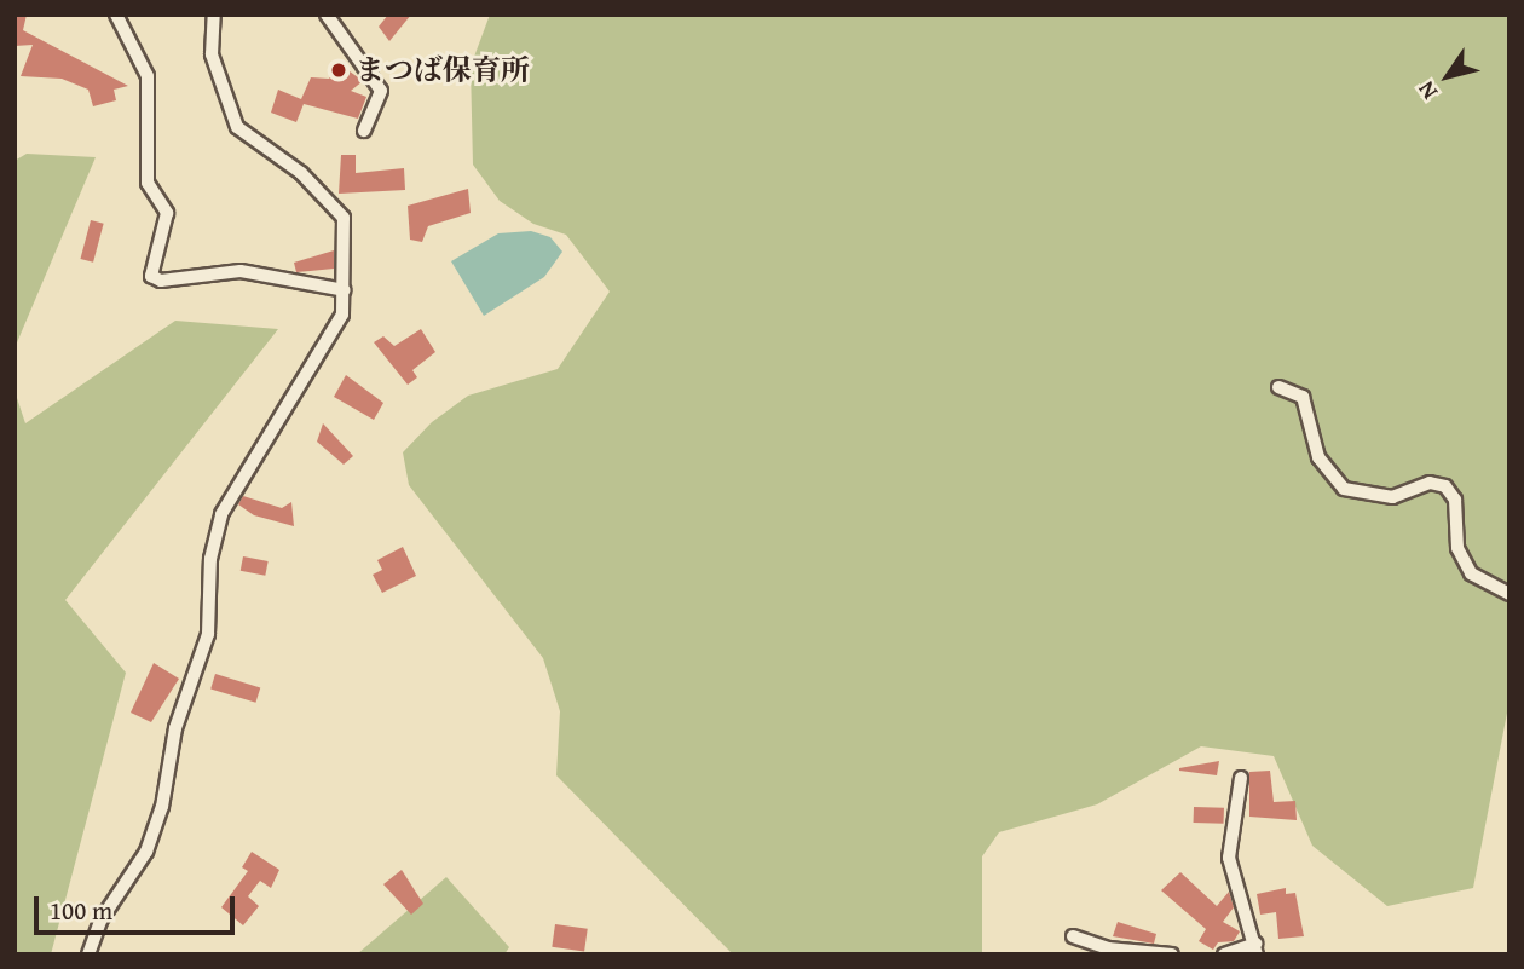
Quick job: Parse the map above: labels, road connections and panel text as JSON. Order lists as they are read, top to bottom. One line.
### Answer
{"places":["まつば保育所"],"scale_bar":"100 m","north":"bottom left"}
